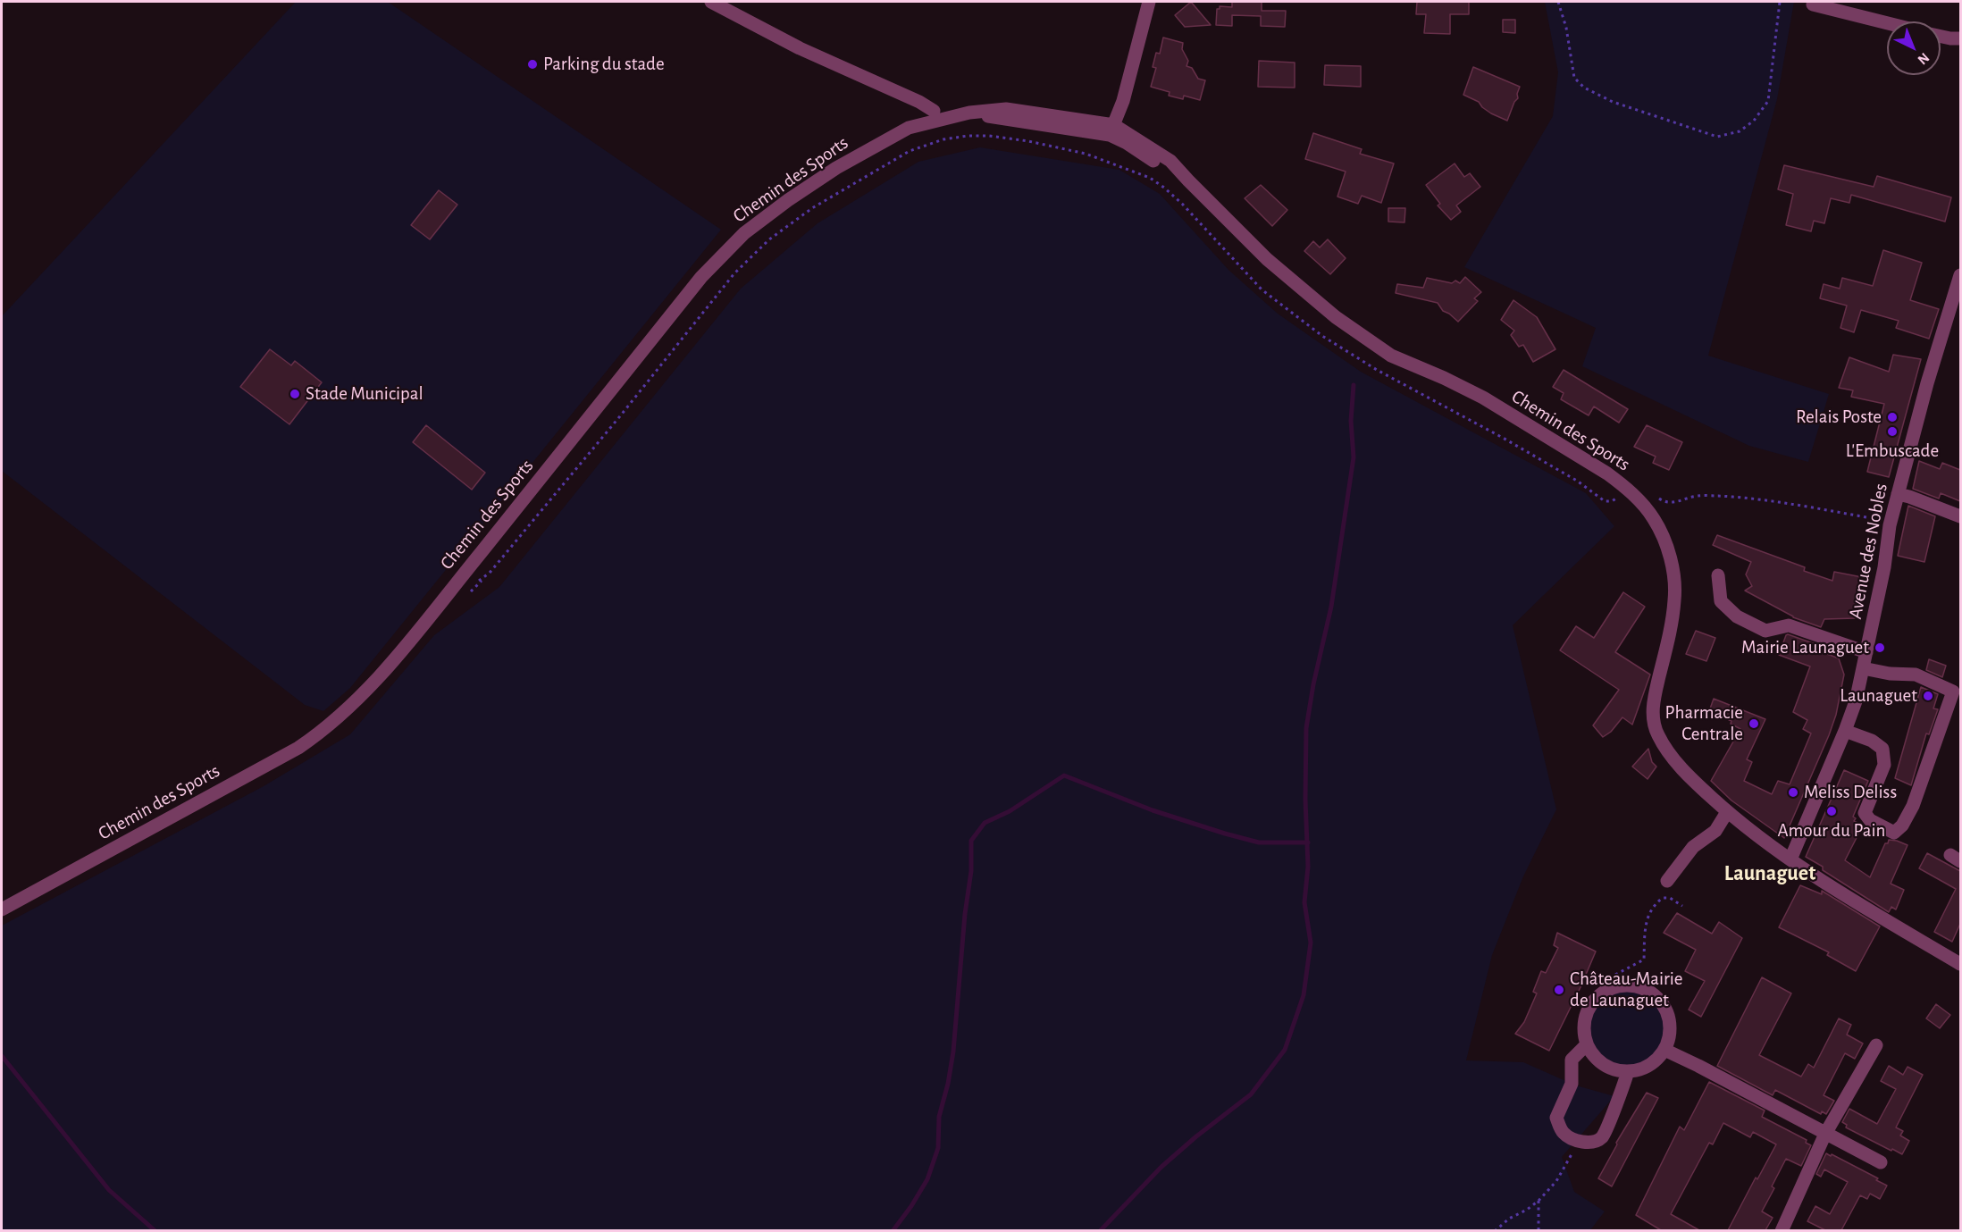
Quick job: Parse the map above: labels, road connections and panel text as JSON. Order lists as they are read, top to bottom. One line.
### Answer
{"streets":{"street":["Chemin des Sports","Avenue des Nobles"]},"crossings":[["Chemin des Sports","Avenue des Nobles"]],"districts":["Launaguet"],"places":["Parking du stade","Stade Municipal","Relais Poste","L'Embuscade","Mairie Launaguet","Launaguet","Pharmacie Centrale","Meliss Deliss","Amour du Pain","Château-Mairie de Launaguet"],"north":"bottom right"}
